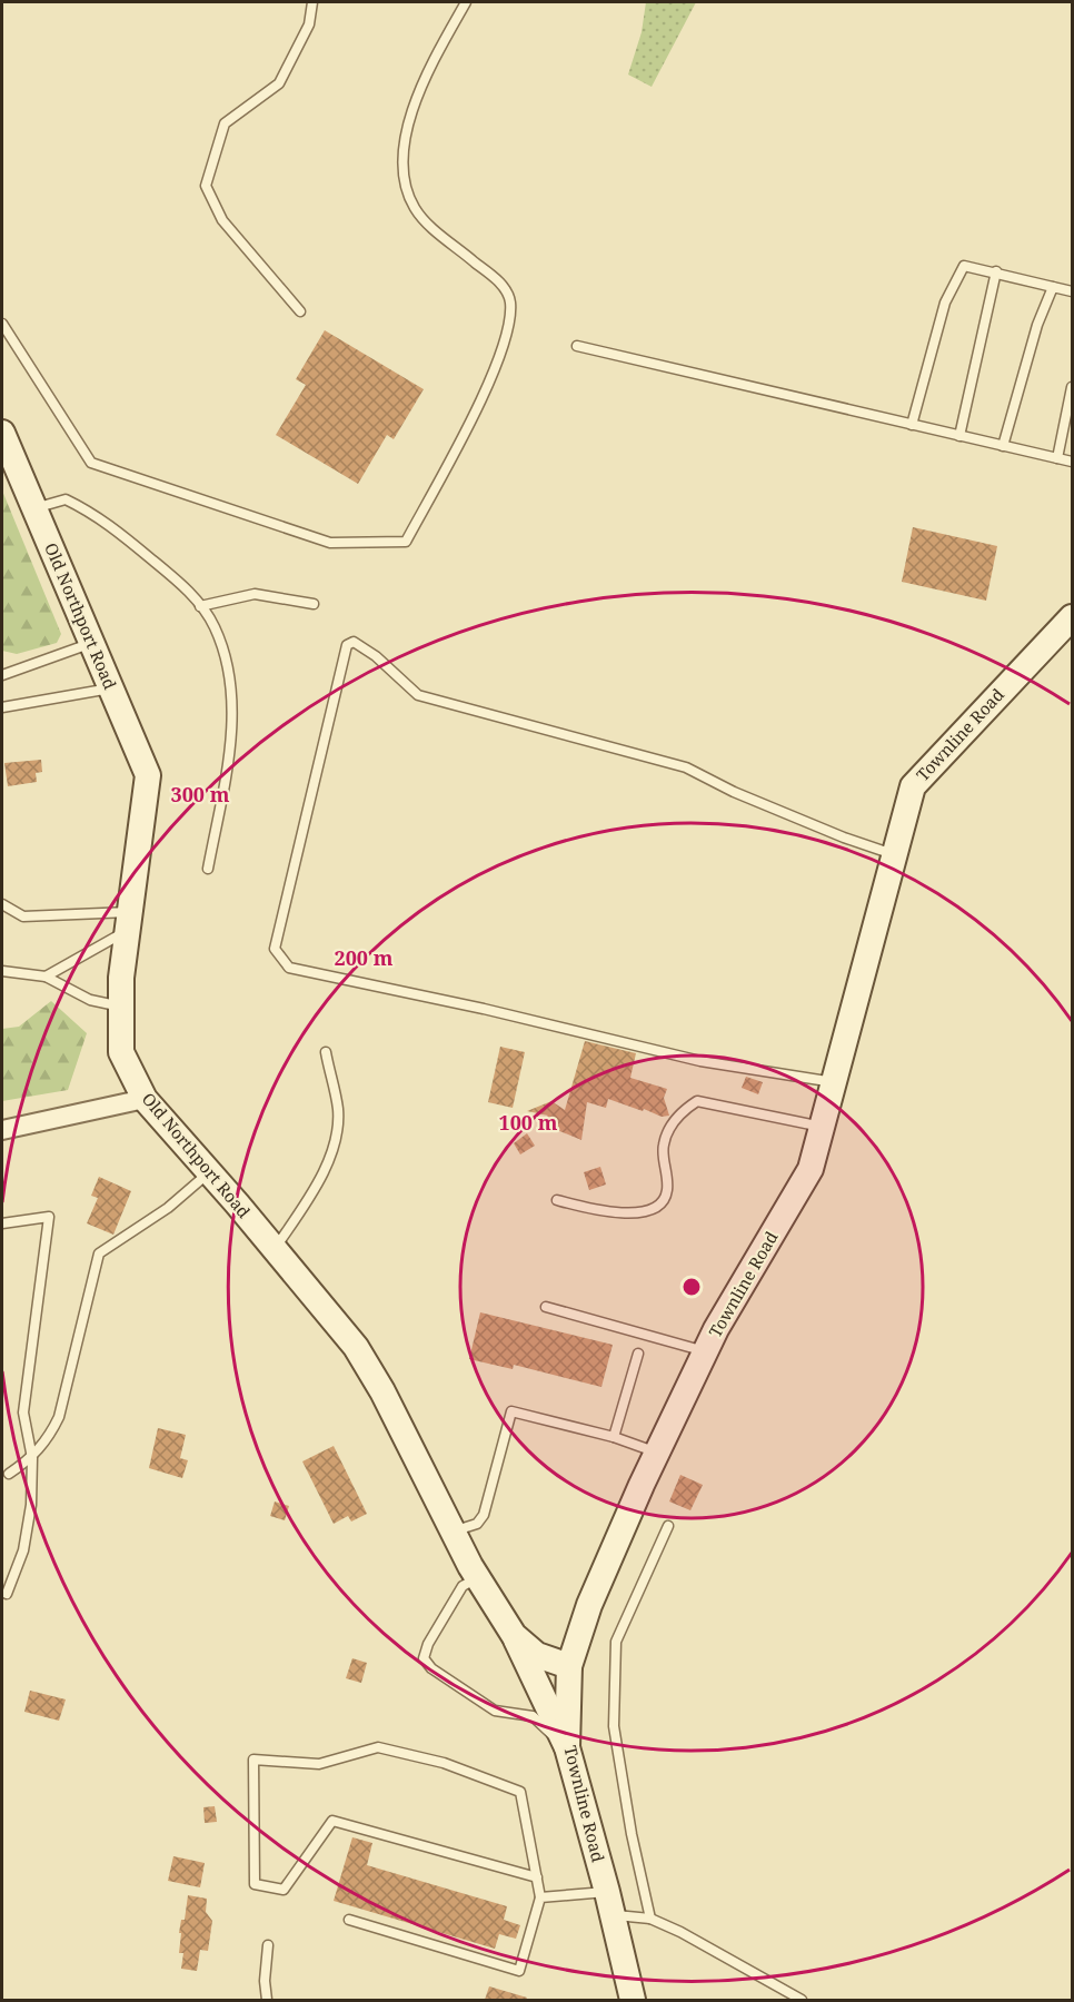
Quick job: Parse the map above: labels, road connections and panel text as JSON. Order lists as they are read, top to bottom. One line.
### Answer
{"streets":{"main road":["Old Northport Road","Townline Road"]},"crossings":[["Old Northport Road","Townline Road"]],"rings":["300 m","200 m","100 m"]}
